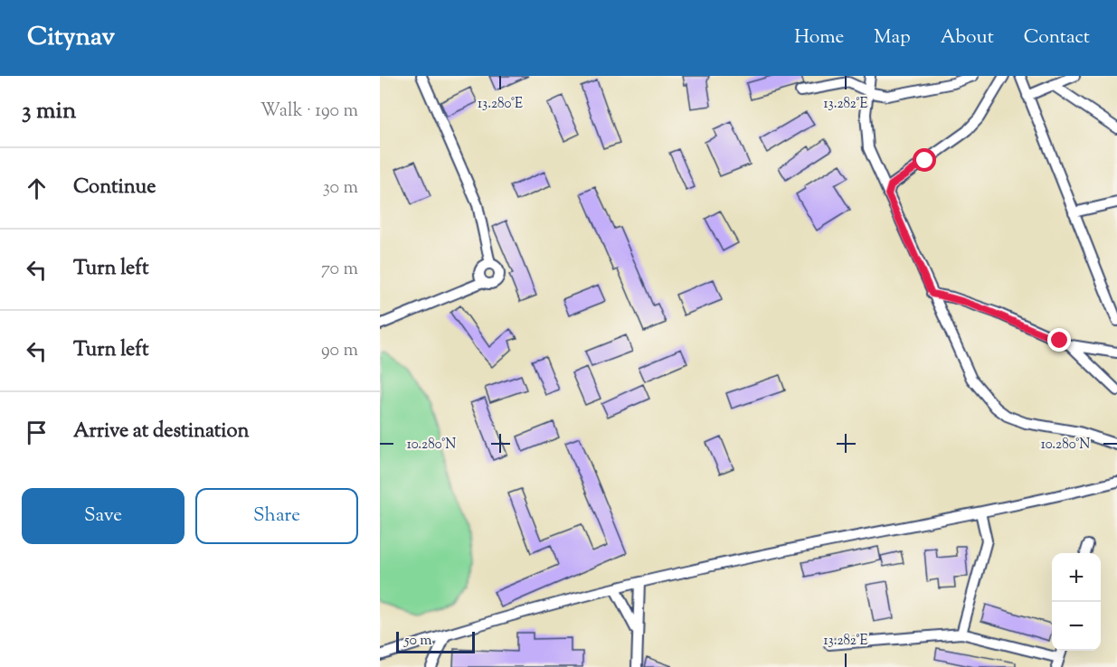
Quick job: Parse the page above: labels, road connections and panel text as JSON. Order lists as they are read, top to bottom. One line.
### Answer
{"scale_bar":"50 m","page":{"header":"Citynav","nav":["Home","Map","About","Contact"],"heading":["3 min","Walk · 190 m"],"list":[["Continue","30 m"],["Turn left","70 m"],["Turn left","90 m"],"Arrive at destination"],"buttons":["Save","Share"],"map_buttons":["+","−"],"scale":"50 m"},"coordinates":["13.280°E","13.282°E","10.280°N"]}
